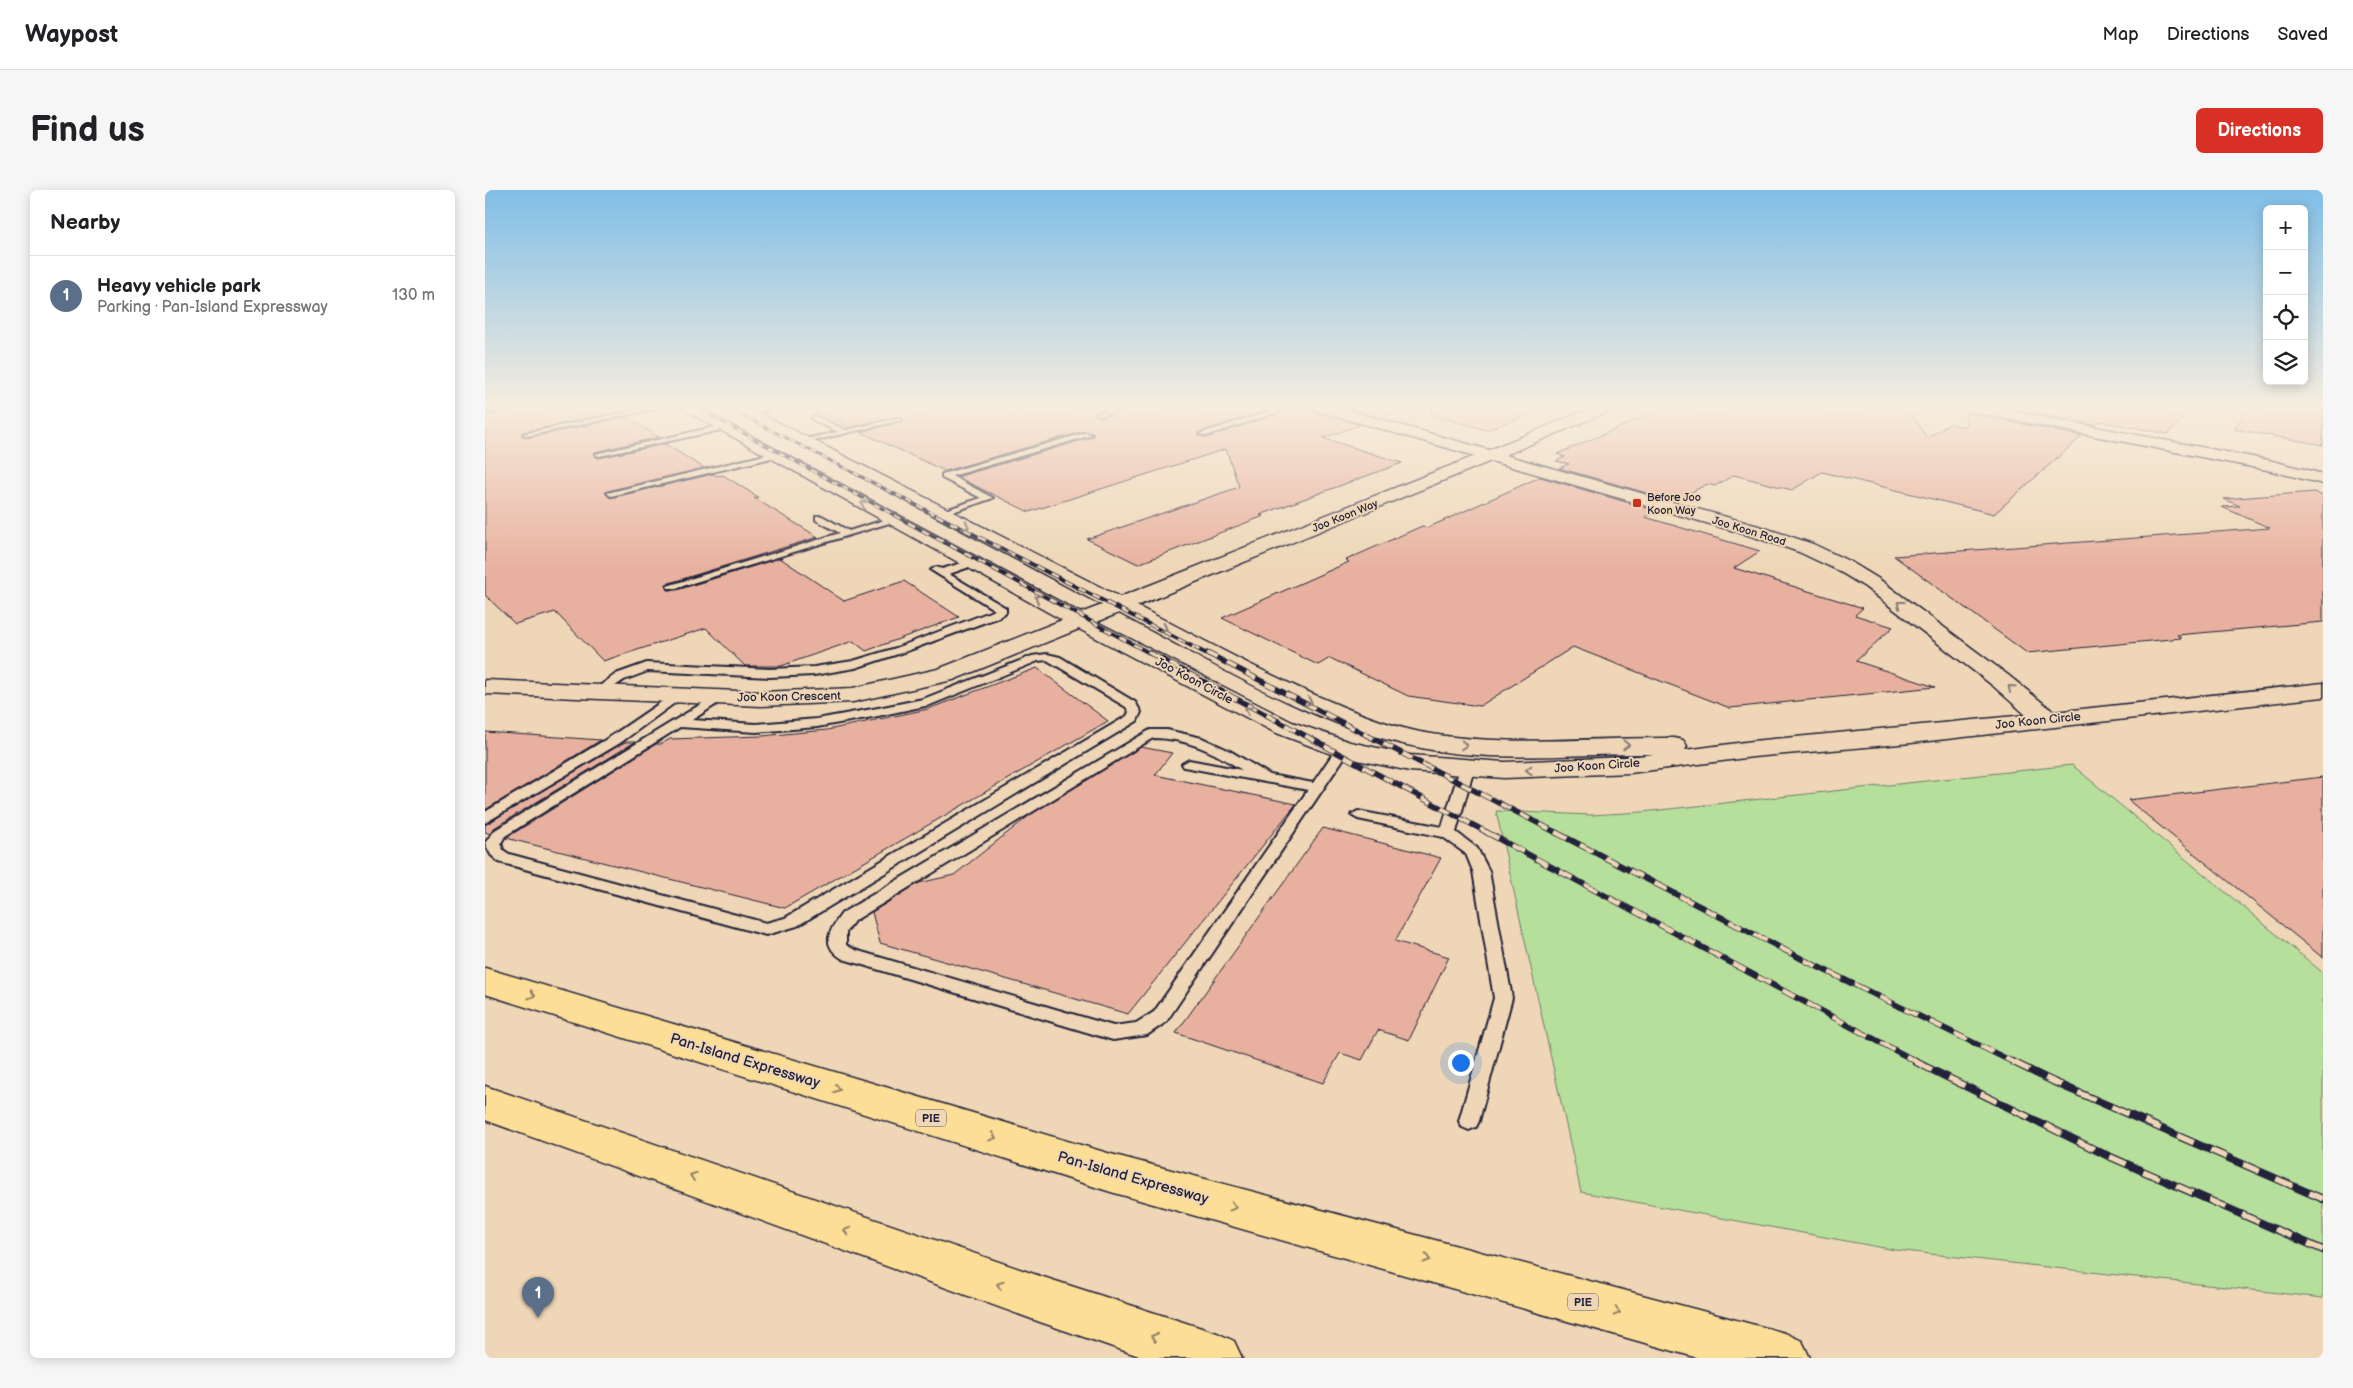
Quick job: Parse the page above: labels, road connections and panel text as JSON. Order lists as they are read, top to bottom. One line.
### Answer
{"streets":{"highway":["Pan-Island Expressway","PIE"],"street":["Joo Koon Way","Joo Koon Road","Joo Koon Circle","Joo Koon Crescent"]},"crossings":[["Joo Koon Way","Joo Koon Circle"],["Joo Koon Way","Joo Koon Crescent"],["Joo Koon Road","Joo Koon Circle"],["Joo Koon Circle","Joo Koon Crescent"]],"one_way":["Joo Koon Road"],"places":{"transit":["Before Joo Koon Way"]},"page":{"header":"Waypost","nav":["Map","Directions","Saved"],"buttons":"Directions","title":"Find us","heading":"Nearby","map_buttons":["+","−"],"list":[{"mark":"1","name":"Heavy vehicle park","note":"Parking · Pan-Island Expressway","value":"130 m"}],"pins":"1"}}
